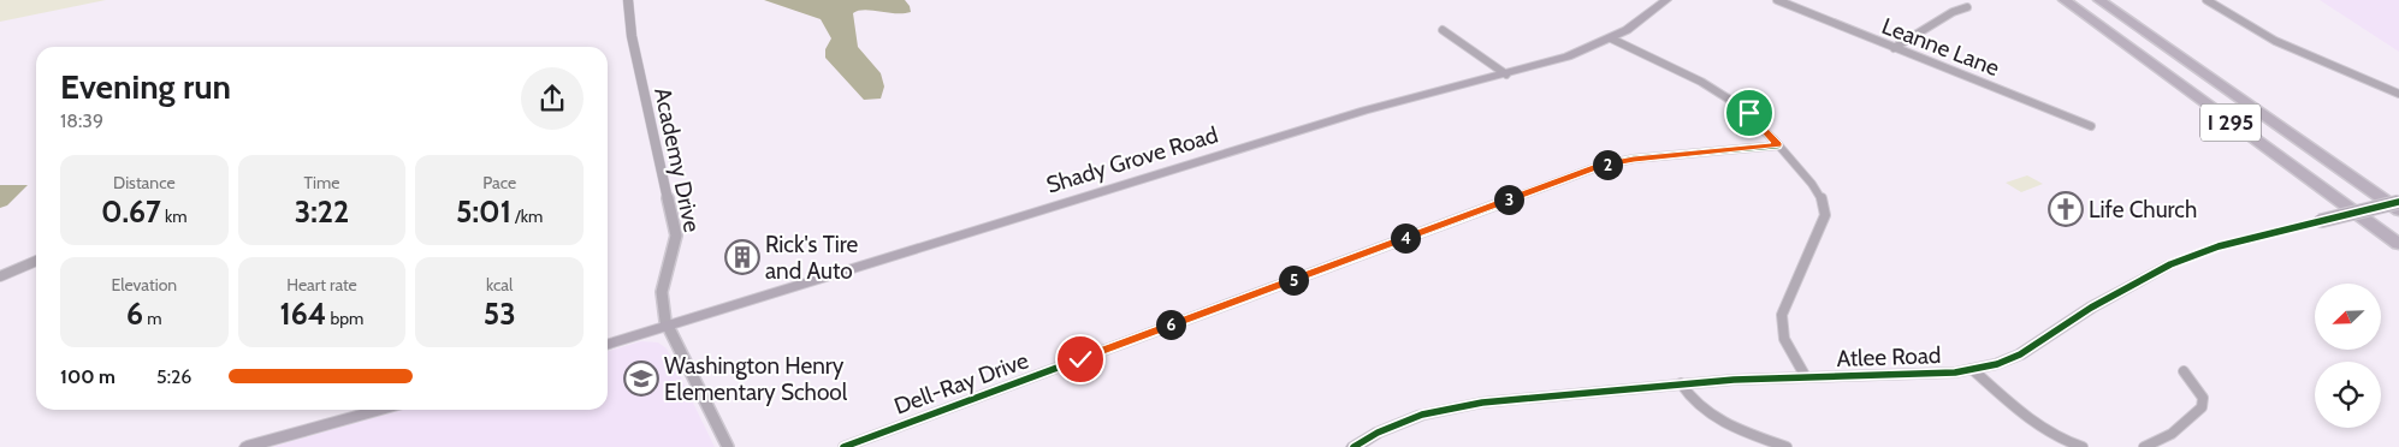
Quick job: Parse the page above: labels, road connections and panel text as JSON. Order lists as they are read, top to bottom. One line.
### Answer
{"streets":{"highway":["I 295"],"main road":["Shady Grove Road","Atlee Road"],"street":["Leanne Lane","Academy Drive","Dell-Ray Drive"]},"crossings":[["Academy Drive","Shady Grove Road"]],"places":{"church":["Life Church"],"building":["Rick's Tire and Auto"],"school or university":["Washington Henry Elementary School"]},"north":"bottom left","page":{"heading":["Evening run","18:39"],"stats":[["Distance","0.67 km"],["Time","3:22"],["Pace","5:01 /km"],["Elevation","6 m"],["Heart rate","164 bpm"],["kcal","53"]],"pins":["2","3","4","5","6"],"list":[{"name":"100 m","note":"5:26"}]}}
